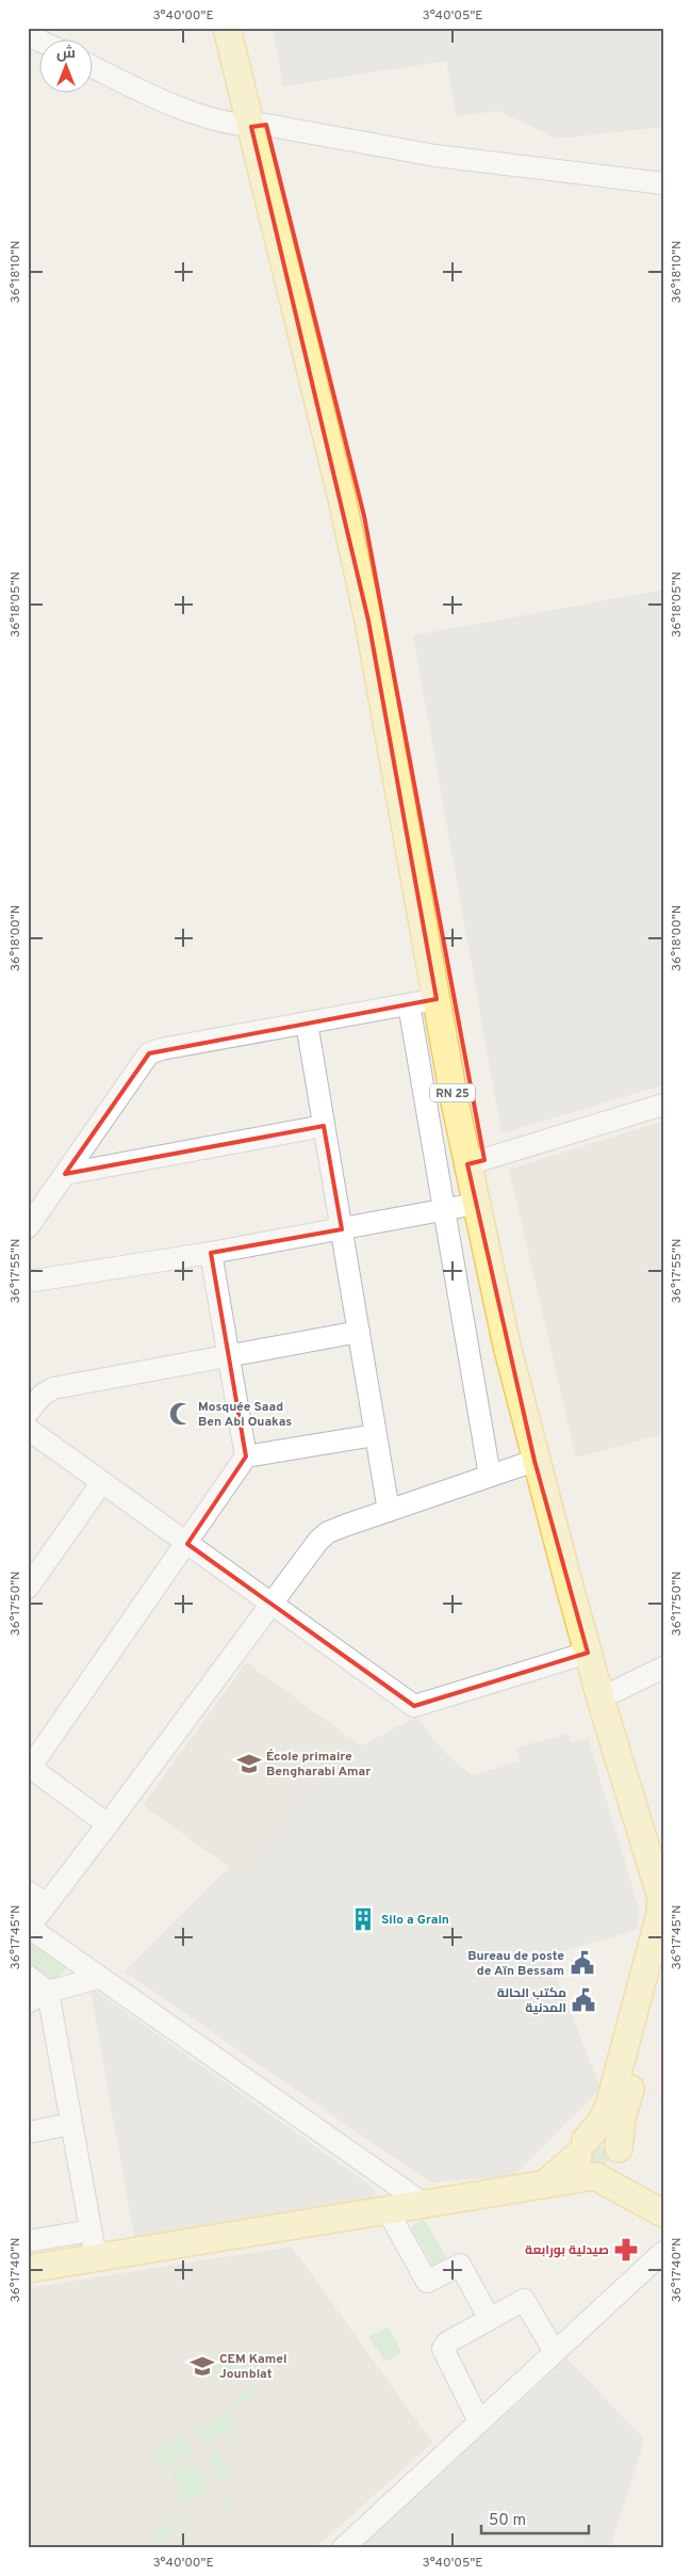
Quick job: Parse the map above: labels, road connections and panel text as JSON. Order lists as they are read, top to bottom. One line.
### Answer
{"streets":{"main road":["RN 25"]},"places":{"mosque":["Mosquée Saad Ben Abi Ouakas"],"school or university":["École primaire Bengharabi Amar","CEM Kamel Jounblat"],"building":["Silo a Grain"],"public building":["Bureau de poste de Aïn Bessam","مكتب الحالة المدنية"],"pharmacy":["صيدلية بورابعة"]},"scale_bar":"50 m","north":"top","coordinates":["3°40'00\"E","3°40'05\"E","36°18'10\"N","36°18'05\"N","36°18'00\"N","36°17'55\"N","36°17'50\"N","36°17'45\"N","36°17'40\"N"]}
